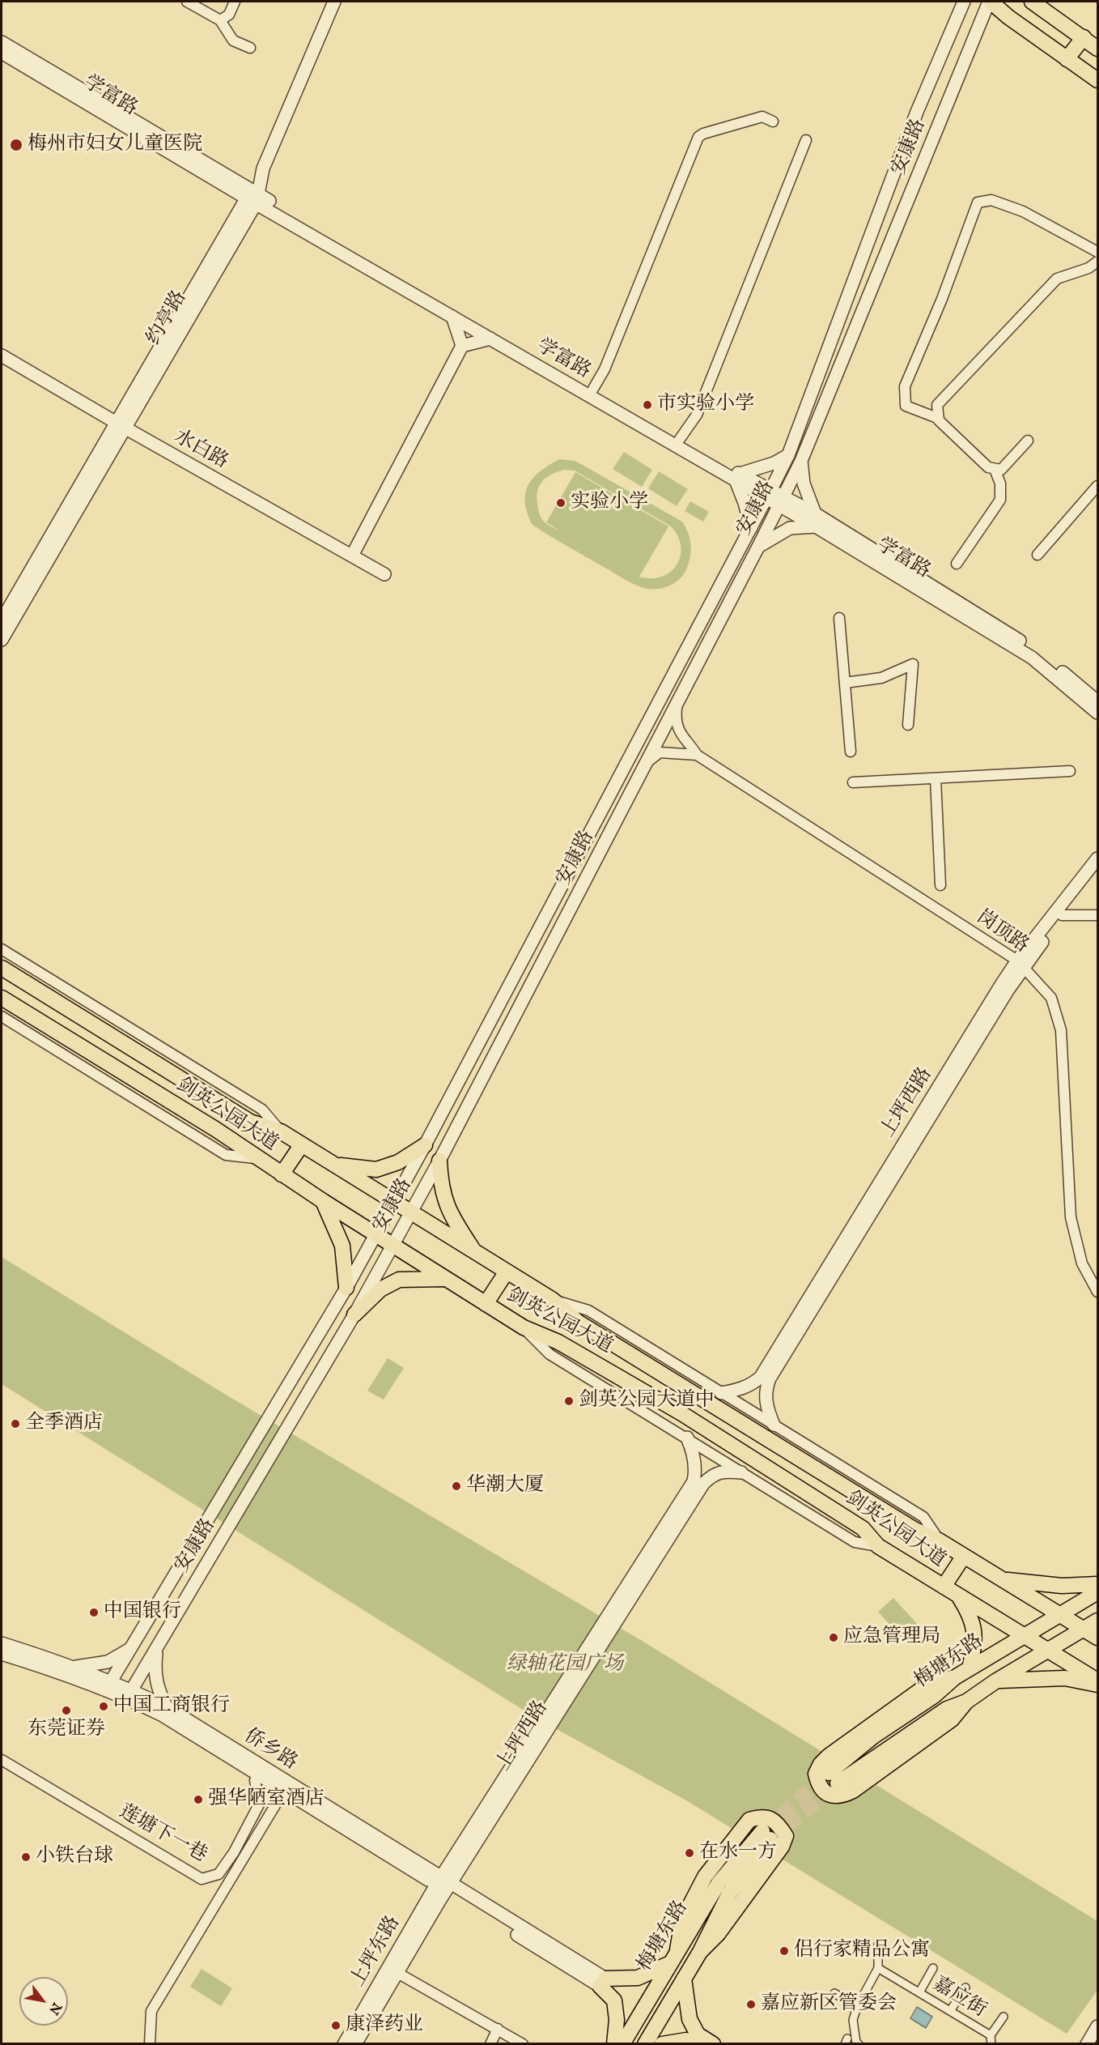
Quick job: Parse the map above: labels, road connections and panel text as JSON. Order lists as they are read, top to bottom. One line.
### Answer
{"streets":{"main road":["剑英公园大道","梅塘东路"],"street":["学富路","安康路","约亭路","水白路","岗顶路","上坪西路","侨乡路","莲塘下一巷","上坪东路","嘉应街"]},"crossings":[["学富路","安康路"],["学富路","约亭路"],["安康路","剑英公园大道"],["安康路","侨乡路"],["约亭路","水白路"],["岗顶路","上坪西路"],["上坪西路","侨乡路"],["上坪西路","上坪东路"],["剑英公园大道","梅塘东路"],["侨乡路","上坪东路"]],"parks":["绿轴花园广场"],"places":["梅州市妇女儿童医院","市实验小学","实验小学","剑英公园大道中","全季酒店","华潮大厦","中国银行","应急管理局","中国工商银行","东莞证券","强华陋室酒店","在水一方","小铁台球","侣行家精品公寓","嘉应新区管委会","康泽药业"],"north":"bottom right"}
